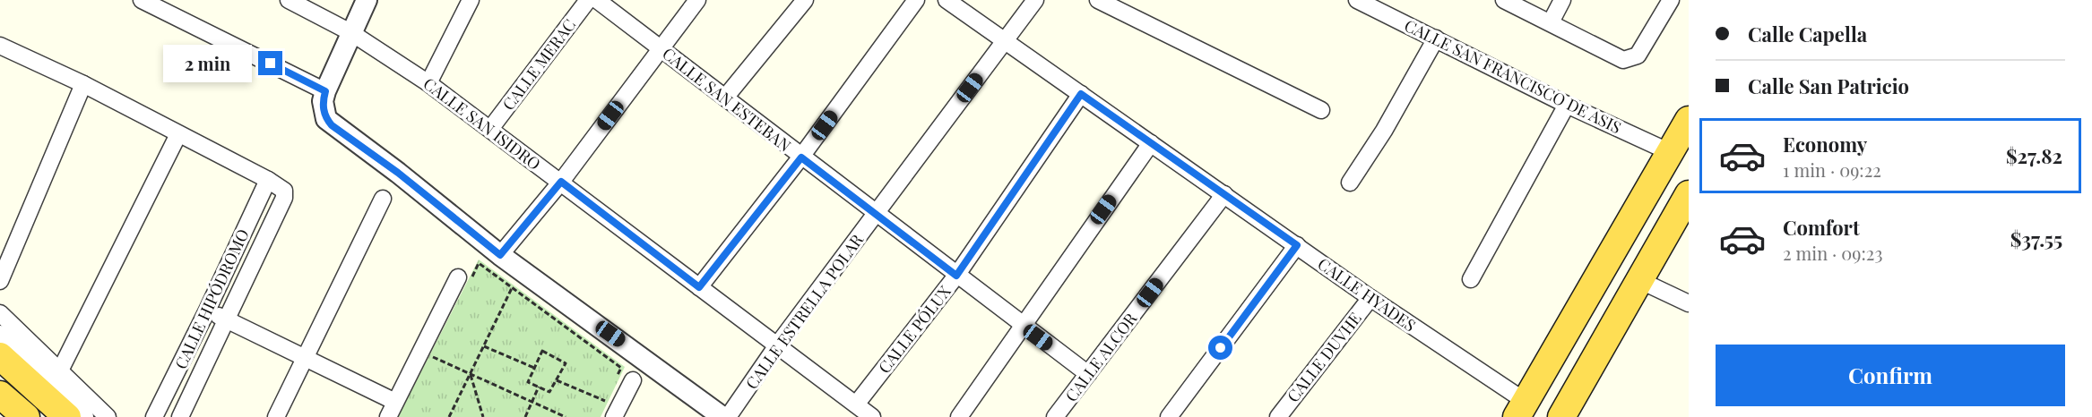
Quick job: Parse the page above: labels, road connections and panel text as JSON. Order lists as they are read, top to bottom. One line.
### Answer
{"streets":{"street":["CALLE MERAC","CALLE SAN FRANCISCO DE ASIS","CALLE SAN ESTEBAN","CALLE SAN ISIDRO","CALLE HYADES","CALLE HIPÓDROMO","CALLE ESTRELLA POLAR","CALLE PÓLUX","CALLE ALCOR","CALLE DUVHE"]},"crossings":[["CALLE MERAC","CALLE SAN ISIDRO"],["CALLE SAN ESTEBAN","CALLE ESTRELLA POLAR"],["CALLE SAN ESTEBAN","CALLE PÓLUX"],["CALLE SAN ESTEBAN","CALLE ALCOR"],["CALLE SAN ISIDRO","CALLE ESTRELLA POLAR"],["CALLE SAN ISIDRO","CALLE PÓLUX"],["CALLE HYADES","CALLE ESTRELLA POLAR"],["CALLE HYADES","CALLE PÓLUX"],["CALLE HYADES","CALLE ALCOR"],["CALLE HYADES","CALLE DUVHE"]],"page":{"banner":["Calle Capella","Calle San Patricio"],"bubble":"2 min","list":[{"name":"Economy","note":"1 min · 09:22","value":"$27.82"},{"name":"Comfort","note":"2 min · 09:23","value":"$37.55"}],"buttons":"Confirm"}}
